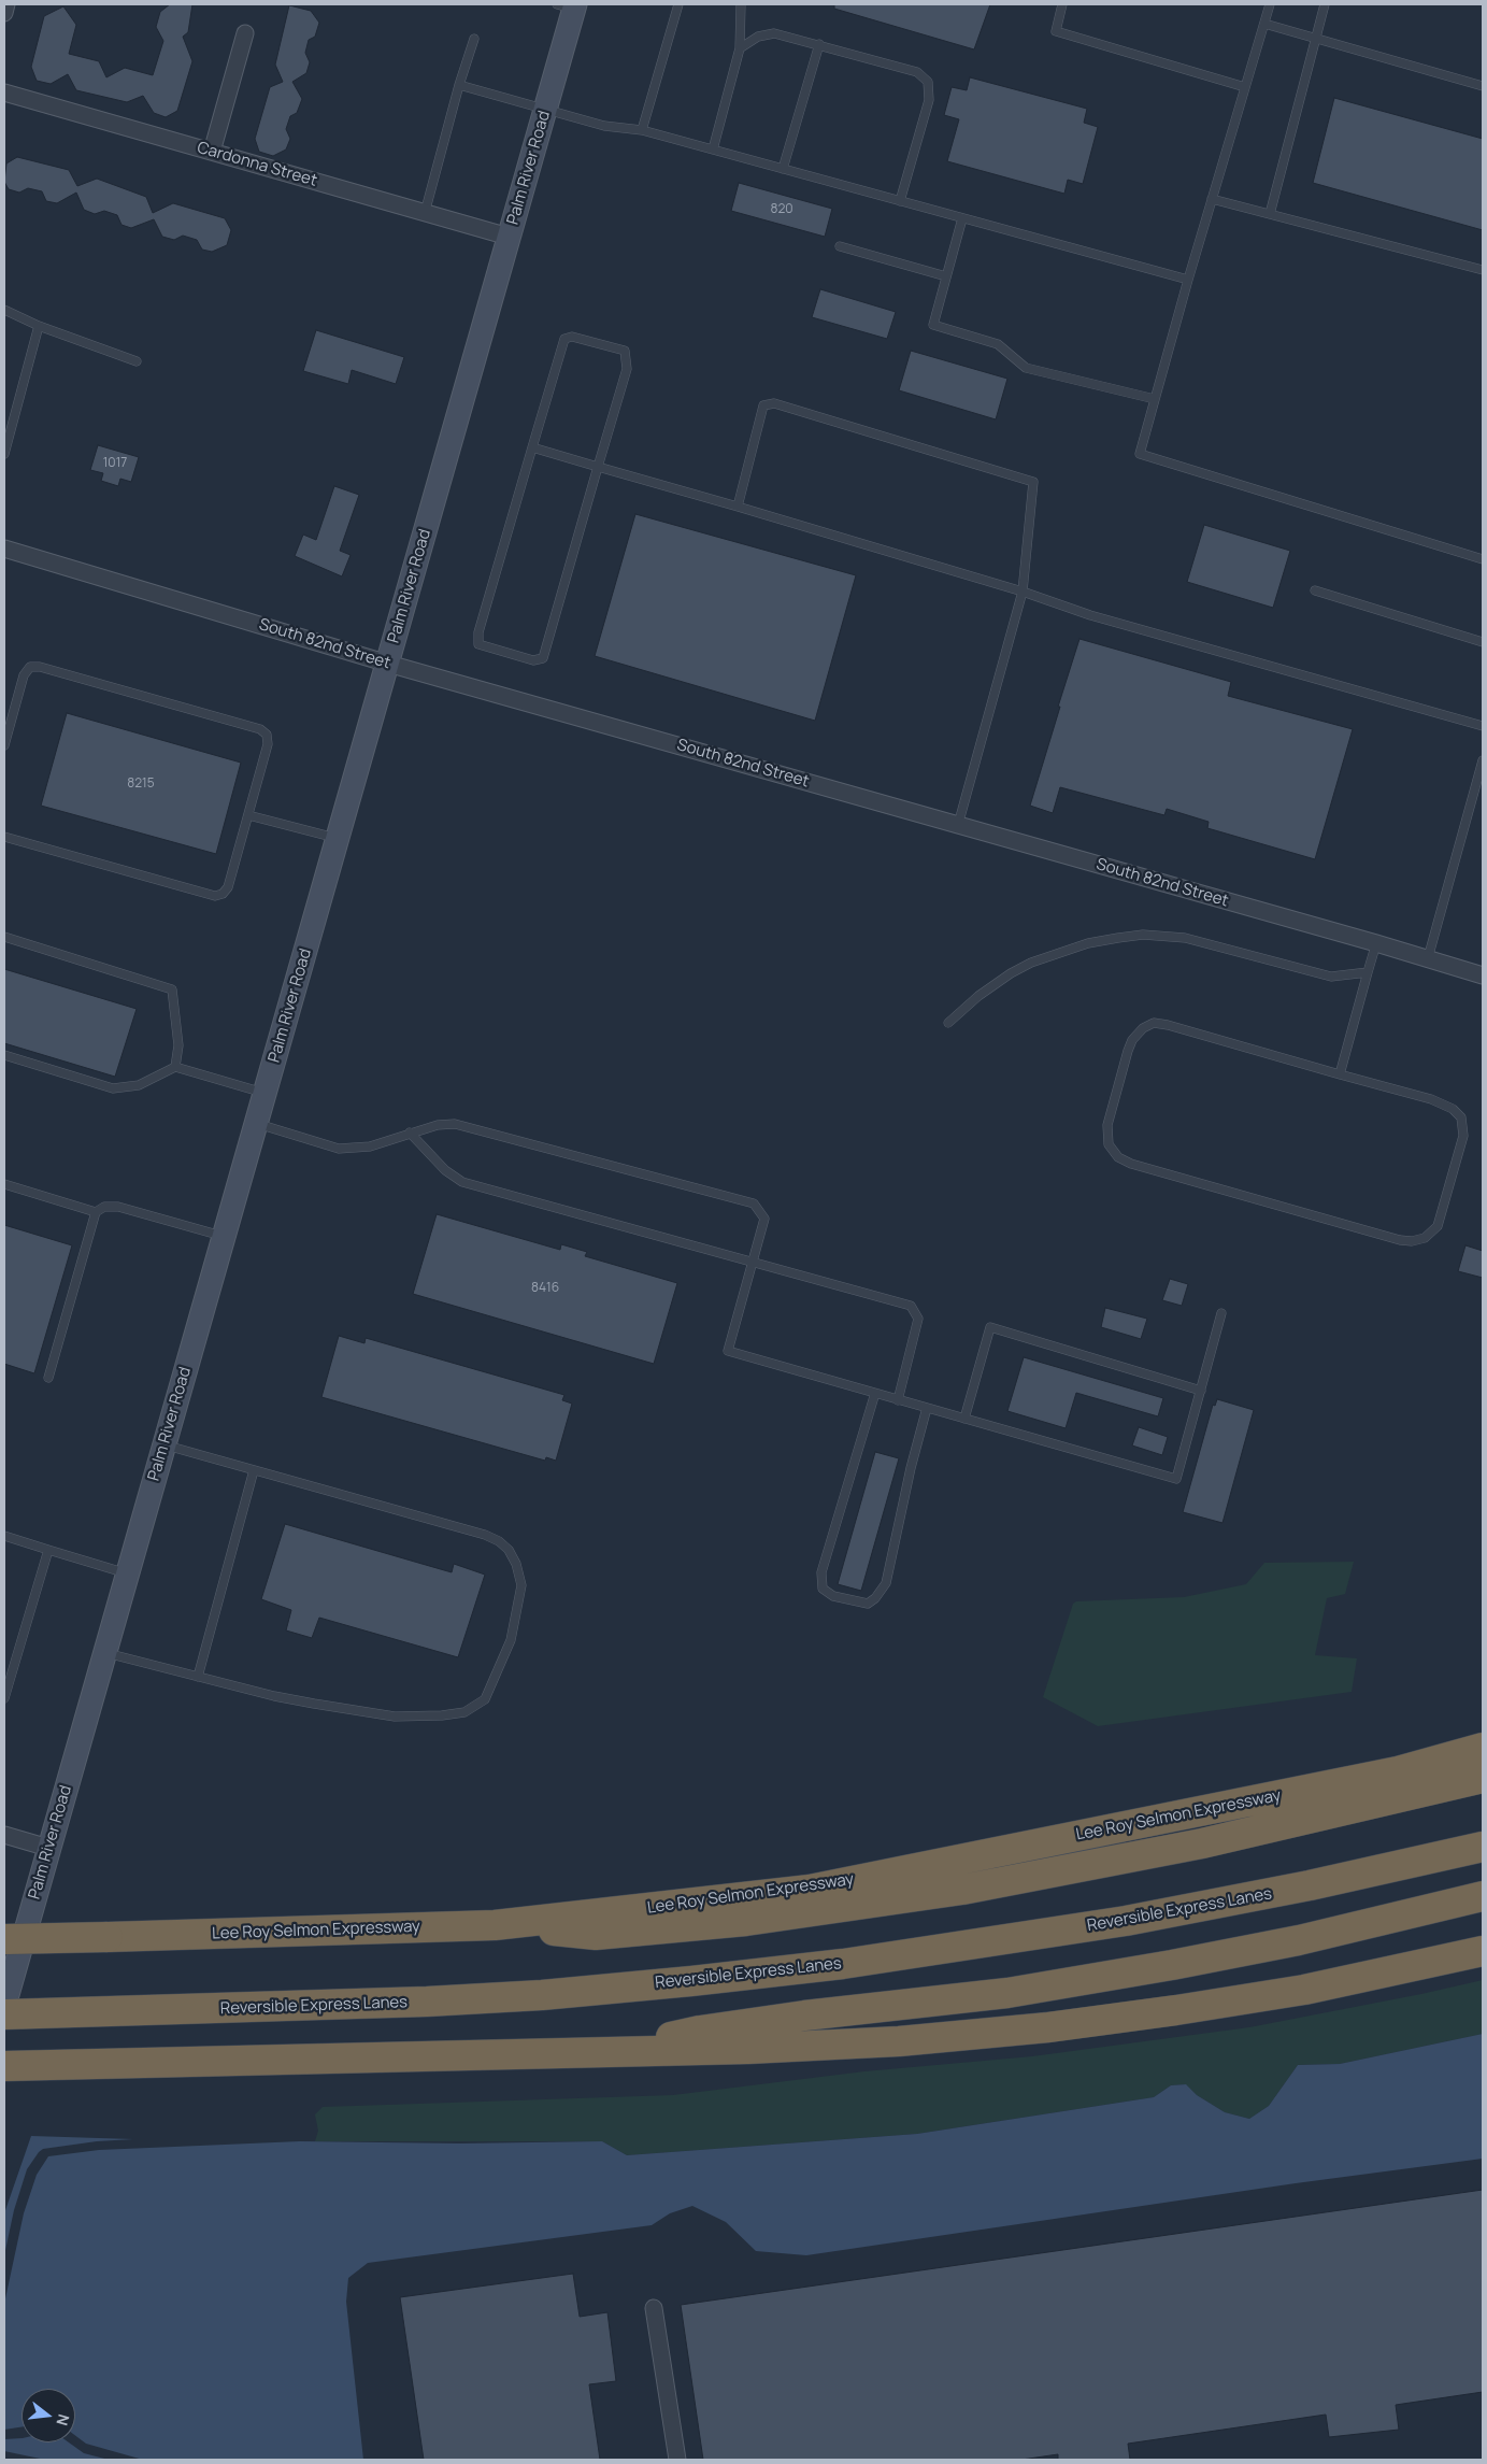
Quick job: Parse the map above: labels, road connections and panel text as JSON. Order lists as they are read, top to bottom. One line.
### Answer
{"streets":{"highway":["Lee Roy Selmon Expressway","Reversible Express Lanes"],"street":["Cardonna Street","Palm River Road","South 82nd Street"]},"crossings":[["Cardonna Street","Palm River Road"],["Palm River Road","South 82nd Street"]],"house_numbers":["820","1017","8215","8416"],"north":"right"}
